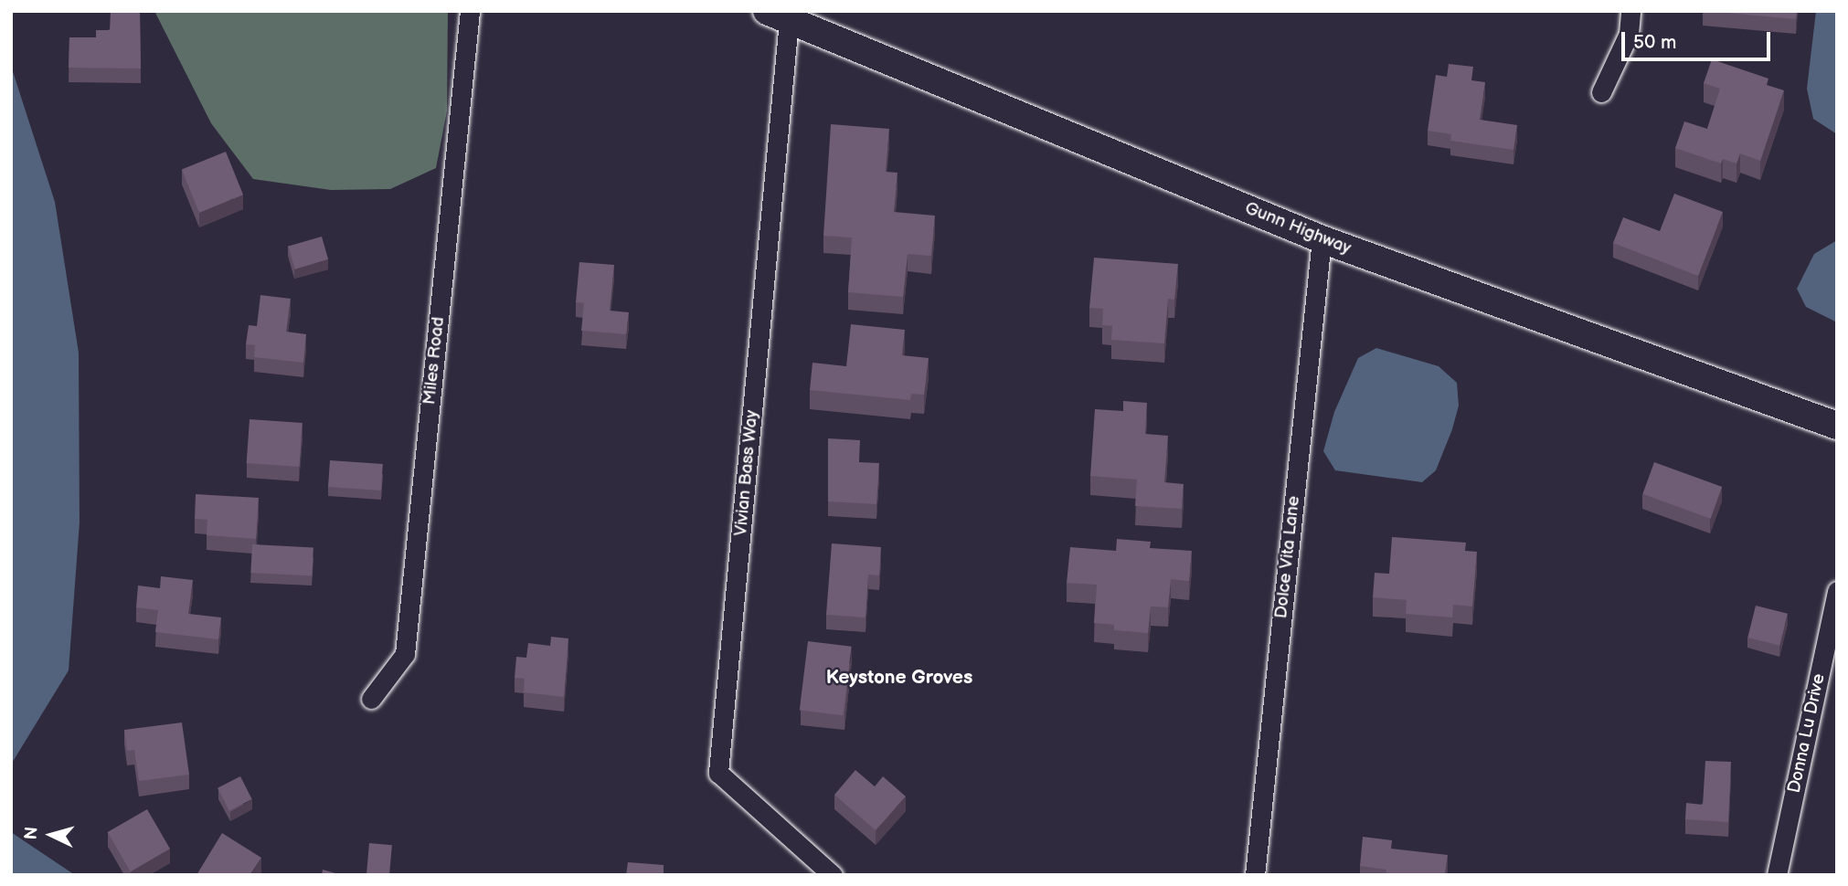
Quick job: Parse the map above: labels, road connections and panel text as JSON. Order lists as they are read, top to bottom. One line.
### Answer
{"streets":{"main road":["Gunn Highway"],"street":["Miles Road","Vivian Bass Way","Dolce Vita Lane","Donna Lu Drive"]},"crossings":[["Gunn Highway","Vivian Bass Way"],["Gunn Highway","Dolce Vita Lane"]],"districts":["Keystone Groves"],"scale_bar":"50 m","north":"left"}
